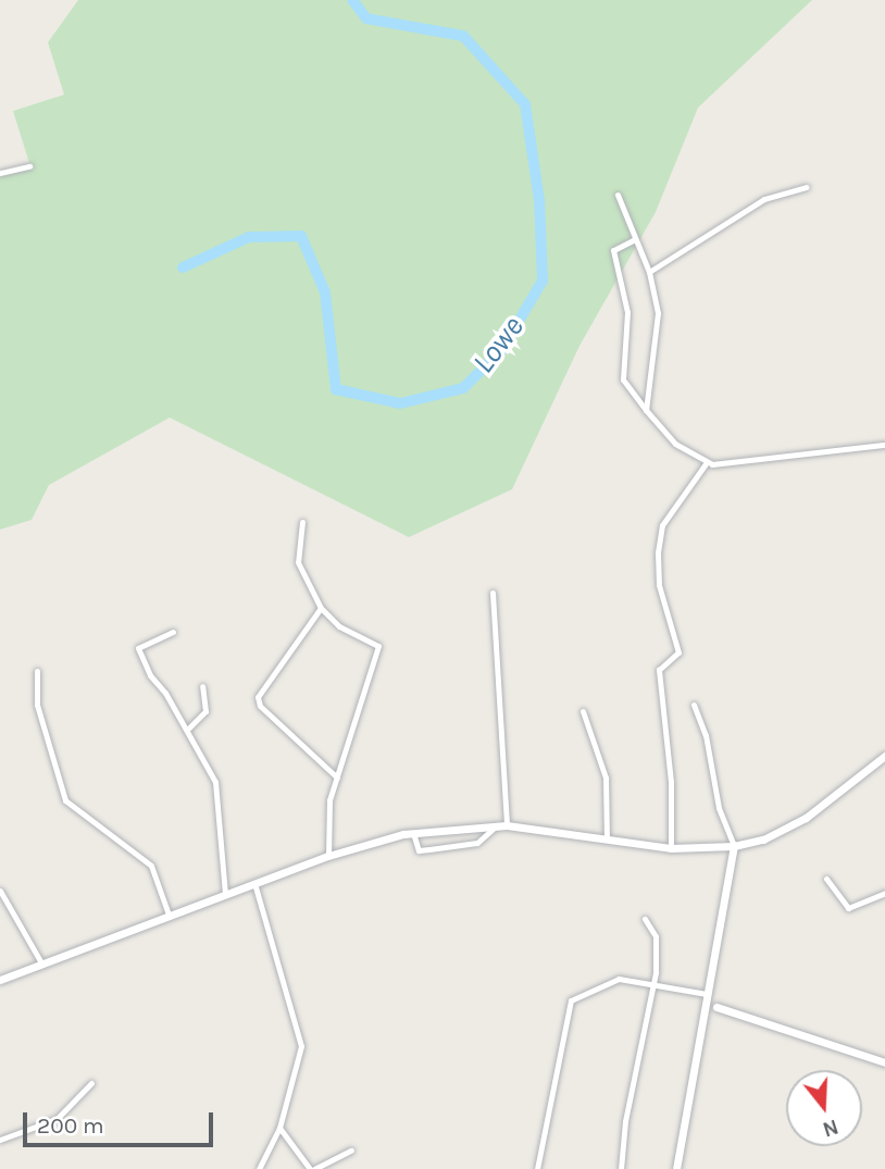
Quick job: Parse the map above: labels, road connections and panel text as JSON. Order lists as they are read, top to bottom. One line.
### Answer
{"water":["Lowe"],"scale_bar":"200 m","north":"bottom"}
